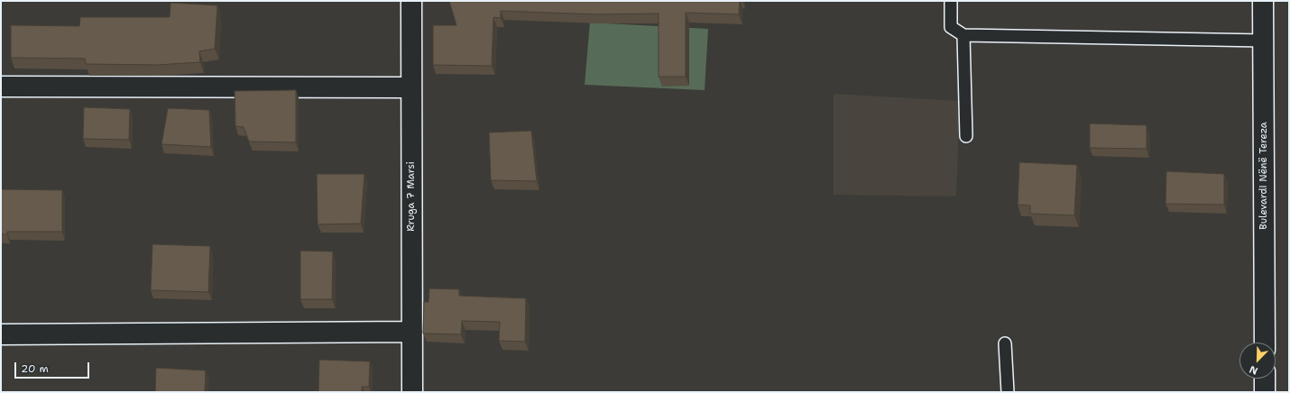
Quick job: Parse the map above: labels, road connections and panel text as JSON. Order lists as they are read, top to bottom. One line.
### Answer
{"streets":{"street":["Bulevardi Nënë Tereza","Rruga 7 Marsi"]},"scale_bar":"20 m","north":"bottom left"}
